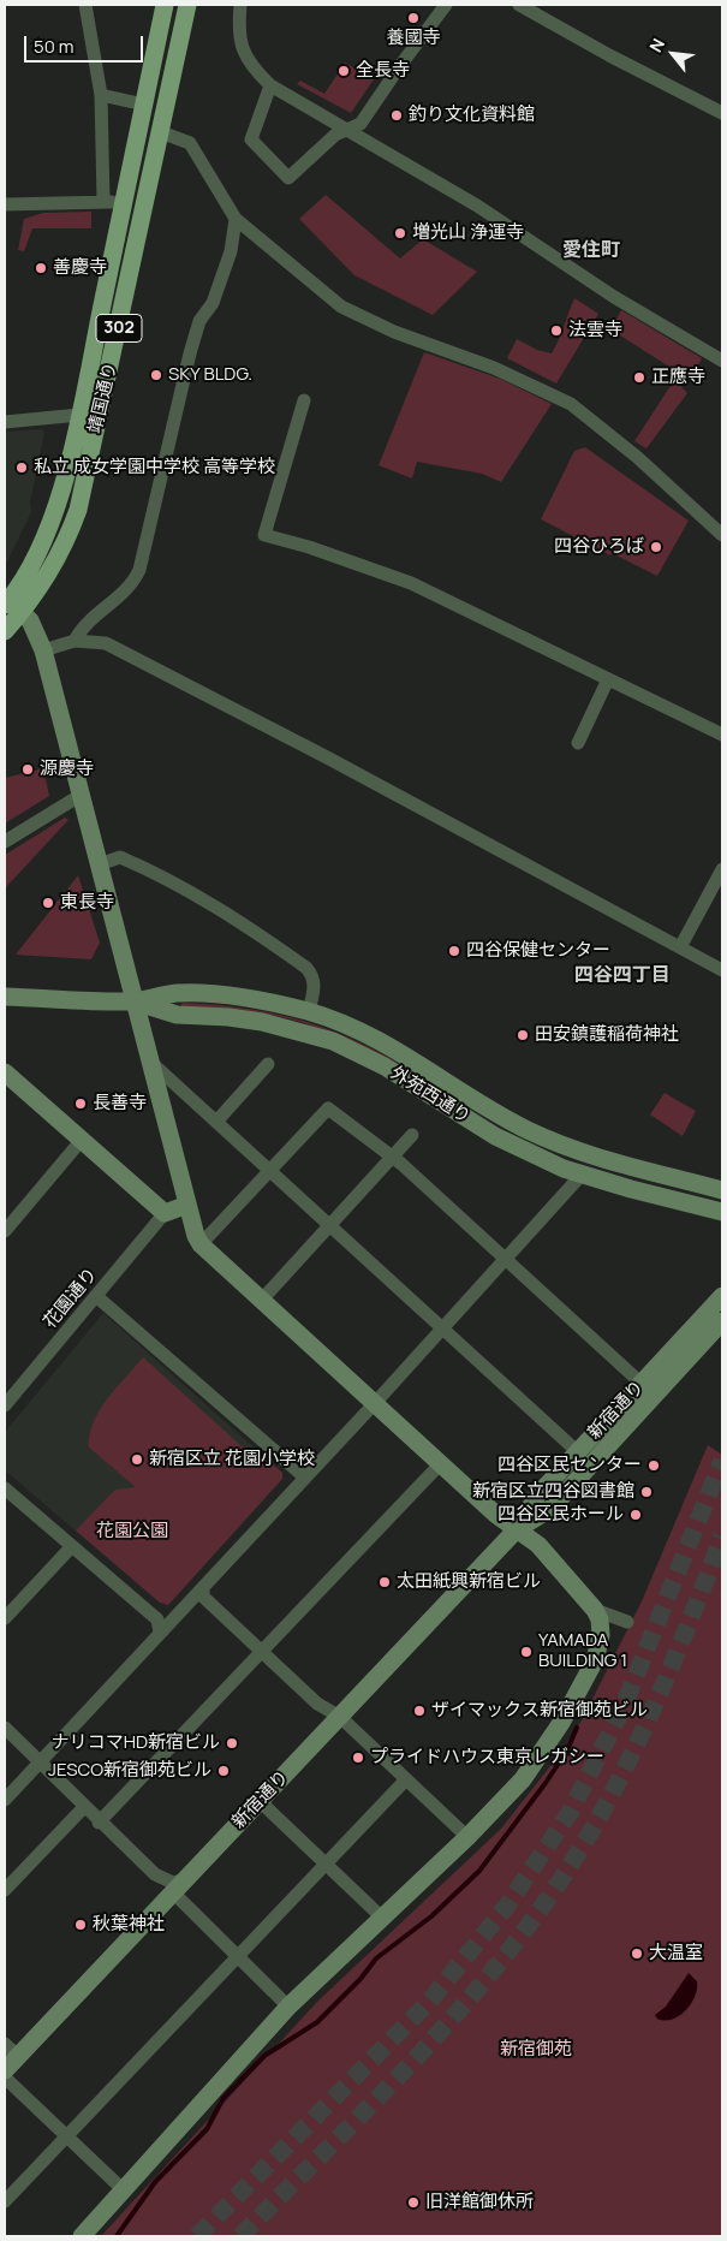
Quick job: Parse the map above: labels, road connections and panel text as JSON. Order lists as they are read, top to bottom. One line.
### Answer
{"streets":{"main road":["302","靖国通り"],"street":["外苑西通り","花園通り","新宿通り"]},"districts":["愛住町","四谷四丁目"],"parks":["花園公園","新宿御苑"],"places":["養國寺","全長寺","釣り文化資料館","増光山 浄運寺","善慶寺","法雲寺","SKY BLDG.","正應寺","私立 成女学園中学校 高等学校","四谷ひろば","源慶寺","東長寺","四谷保健センター","田安鎮護稲荷神社","長善寺","新宿区立 花園小学校","四谷区民センター","新宿区立四谷図書館","四谷区民ホール","太田紙興新宿ビル","YAMADA BUILDING 1","ザイマックス新宿御苑ビル","ナリコマHD新宿ビル","プライドハウス東京レガシー","JESCO新宿御苑ビル","秋葉神社","大温室","旧洋館御休所"],"scale_bar":"50 m","north":"top left"}
